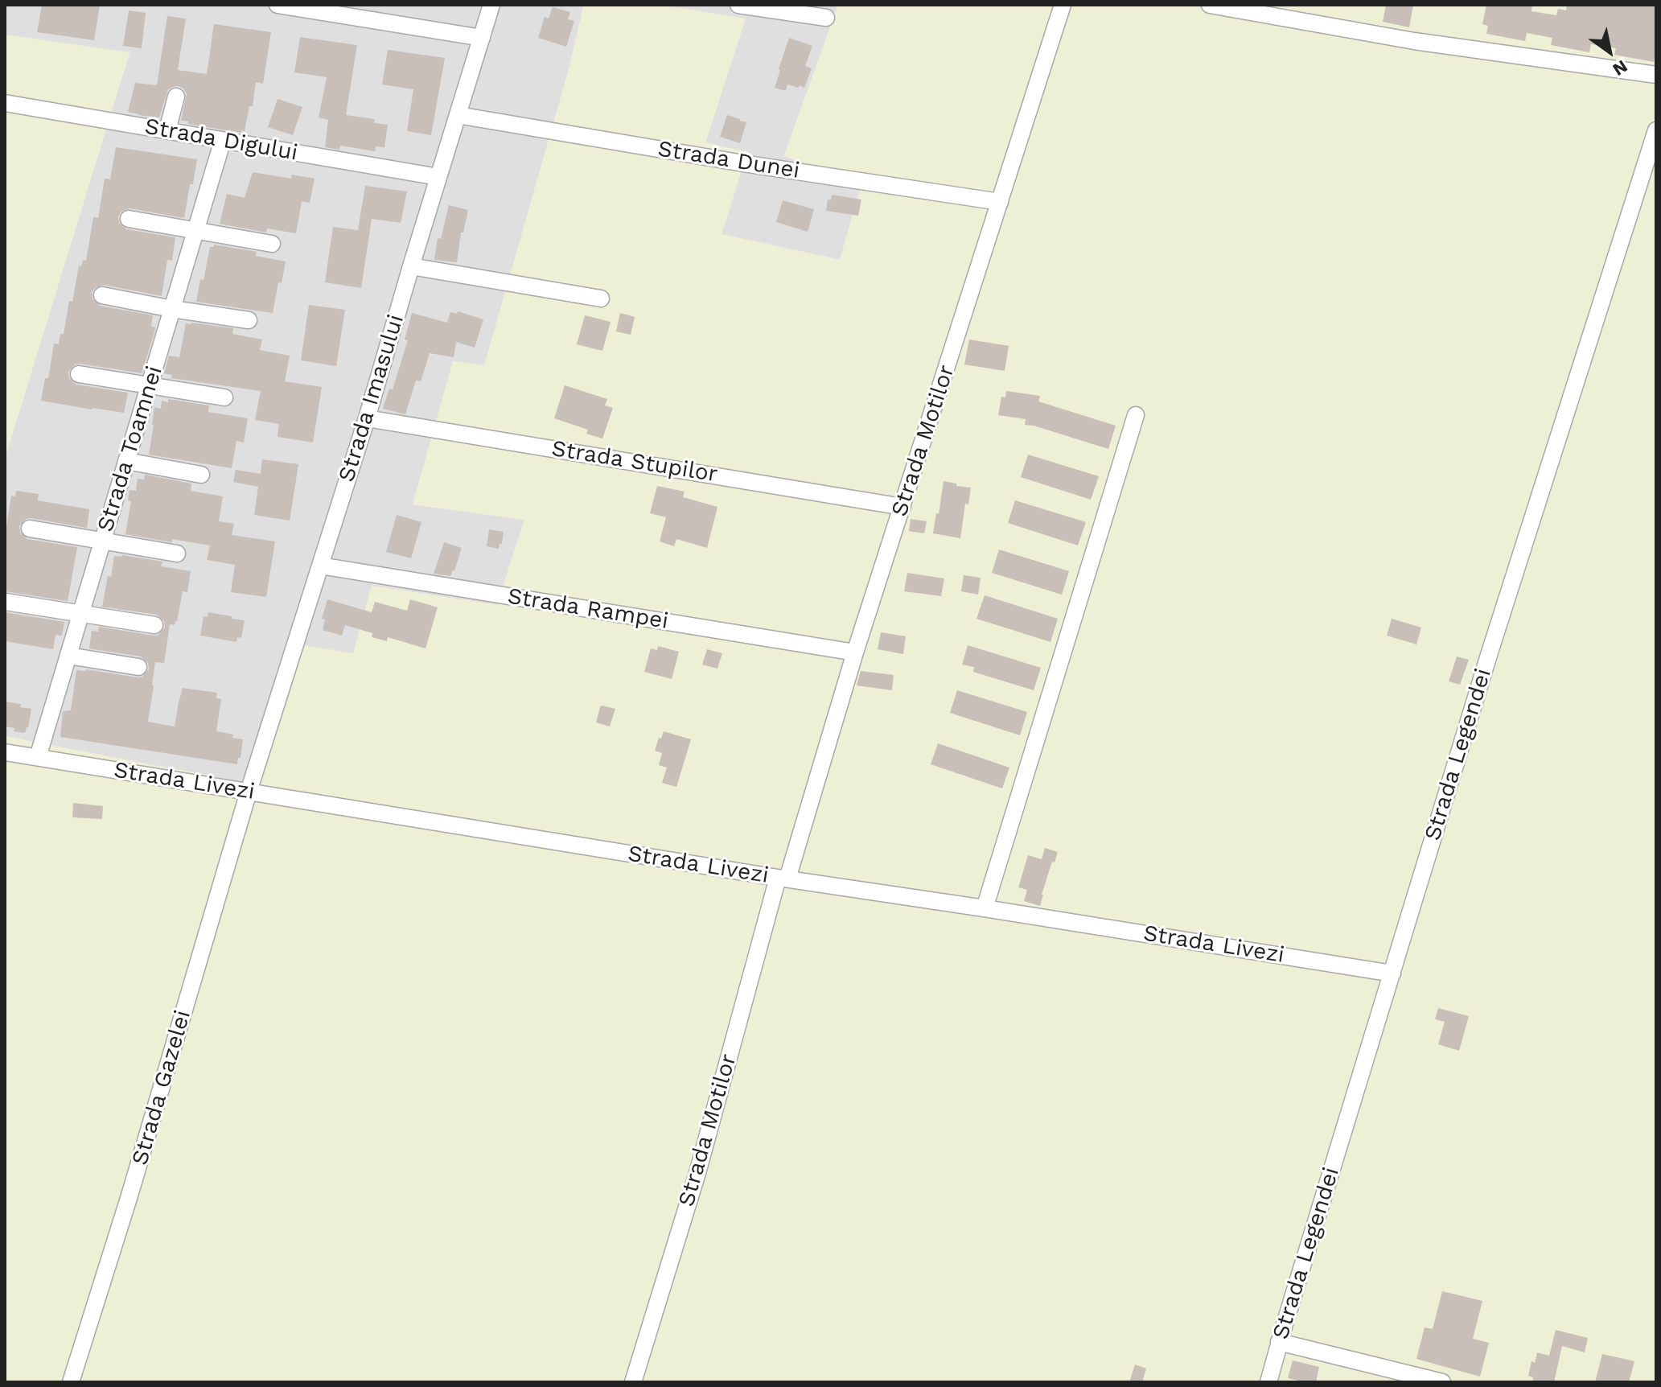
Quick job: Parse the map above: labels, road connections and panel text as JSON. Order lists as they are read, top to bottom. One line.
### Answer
{"streets":{"street":["Strada Digului","Strada Dunei","Strada Imasului","Strada Motilor","Strada Toamnei","Strada Stupilor","Strada Rampei","Strada Legendei","Strada Livezi","Strada Gazelei"]},"crossings":[["Strada Digului","Strada Imasului"],["Strada Digului","Strada Toamnei"],["Strada Dunei","Strada Imasului"],["Strada Dunei","Strada Motilor"],["Strada Imasului","Strada Stupilor"],["Strada Imasului","Strada Rampei"],["Strada Imasului","Strada Livezi"],["Strada Imasului","Strada Gazelei"],["Strada Motilor","Strada Stupilor"],["Strada Motilor","Strada Rampei"],["Strada Motilor","Strada Livezi"],["Strada Toamnei","Strada Livezi"],["Strada Legendei","Strada Livezi"],["Strada Livezi","Strada Gazelei"]],"north":"bottom right"}
